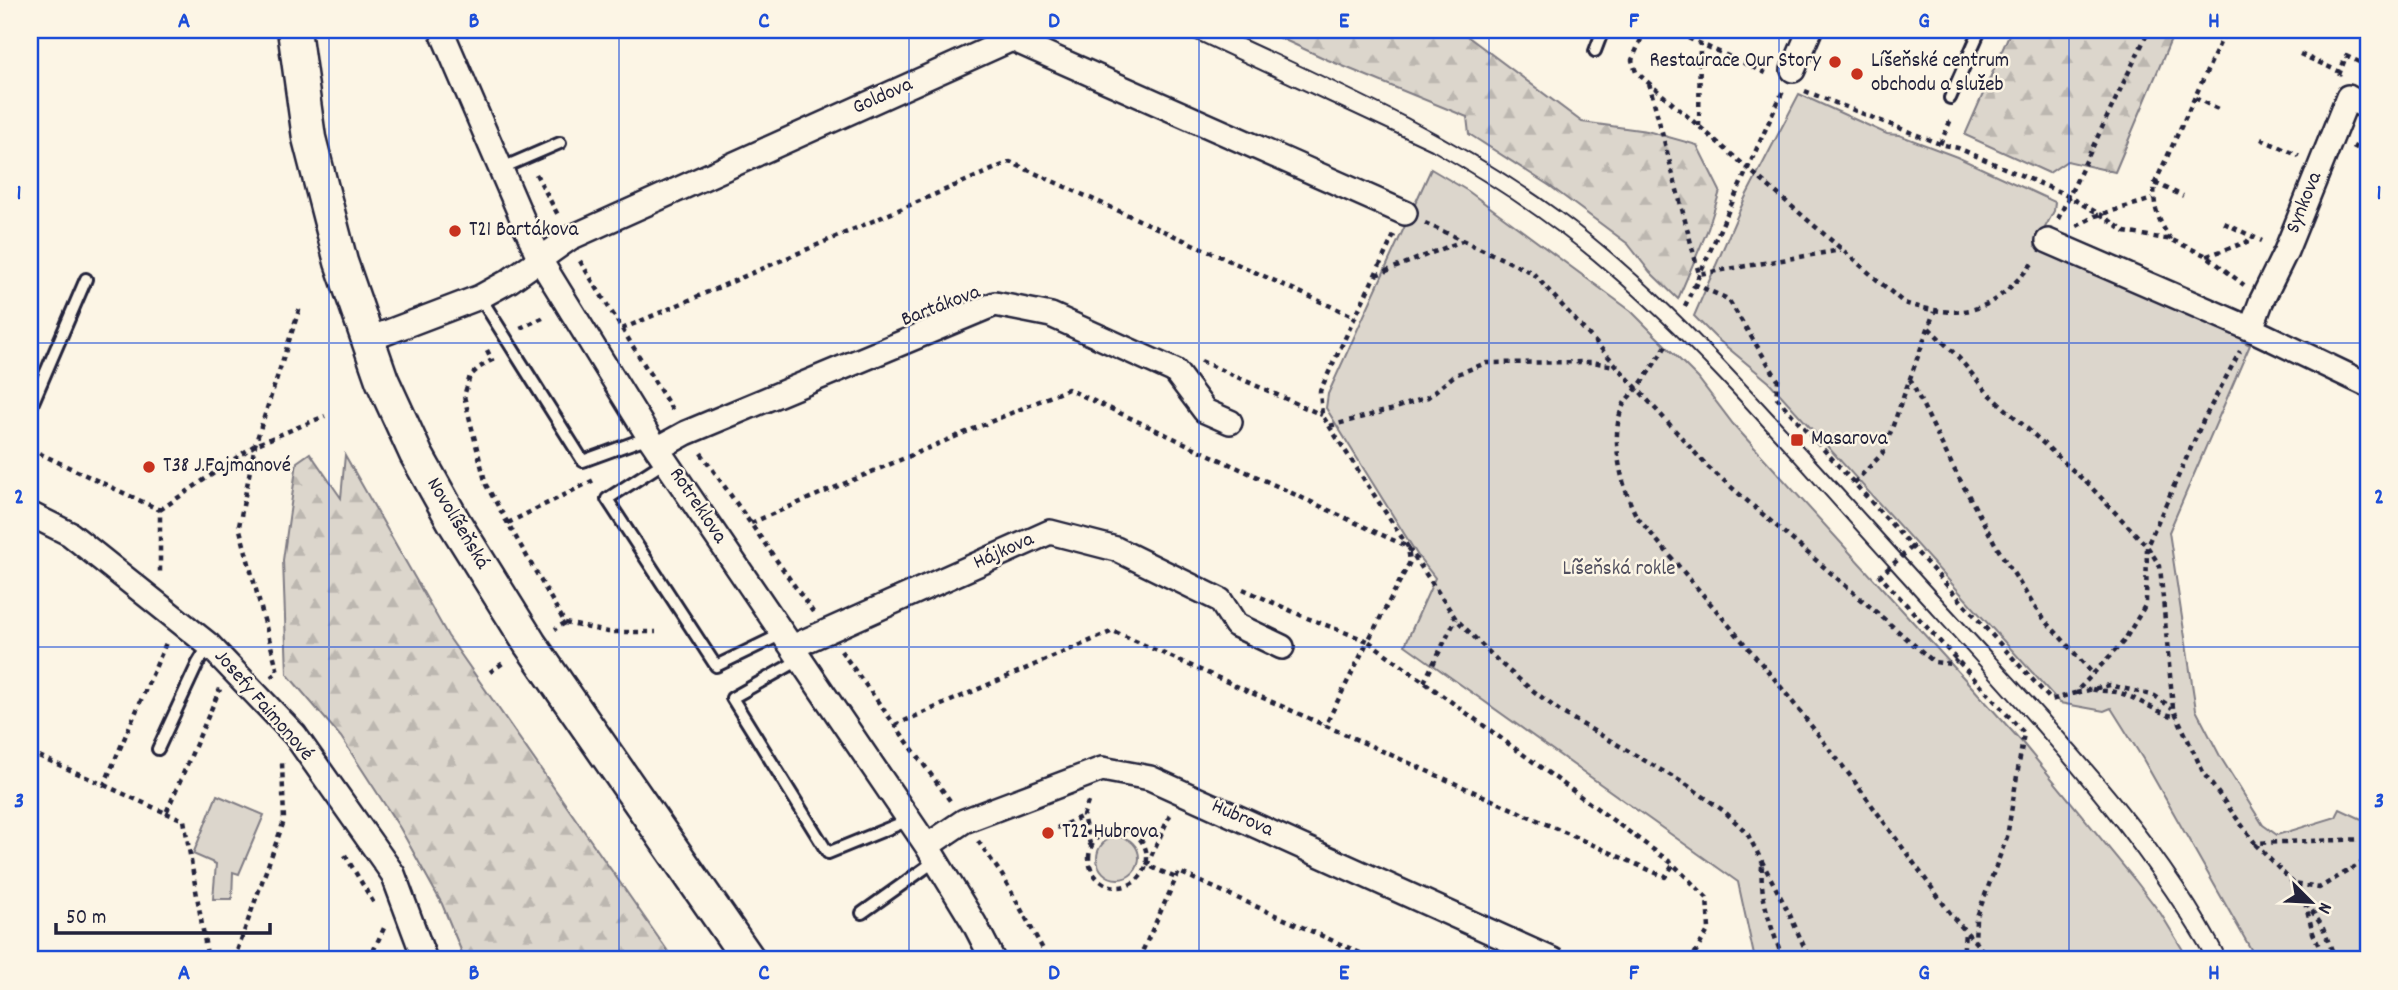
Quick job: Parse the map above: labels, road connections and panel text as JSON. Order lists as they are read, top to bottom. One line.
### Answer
{"streets":{"street":["Goldova","Synkova","Bartákova","Rotreklova","Novolíšeňská","Hájkova","Josefy Faimonové","Hubrova"]},"crossings":[["Goldova","Rotreklova"],["Goldova","Novolíšeňská"],["Bartákova","Rotreklova"],["Rotreklova","Hájkova"]],"parks":["Líšeňská rokle"],"places":{"other":["Restaurace Our Story","Líšeňské centrum obchodu a služeb","T21 Bartákova","T38 J.Fajmanové","T22 Hubrova"],"transit":["Masarova"]},"scale_bar":"50 m","north":"bottom right","grid":{"columns":["A","B","C","D","E","F","G","H"],"rows":["1","2","3"]}}
